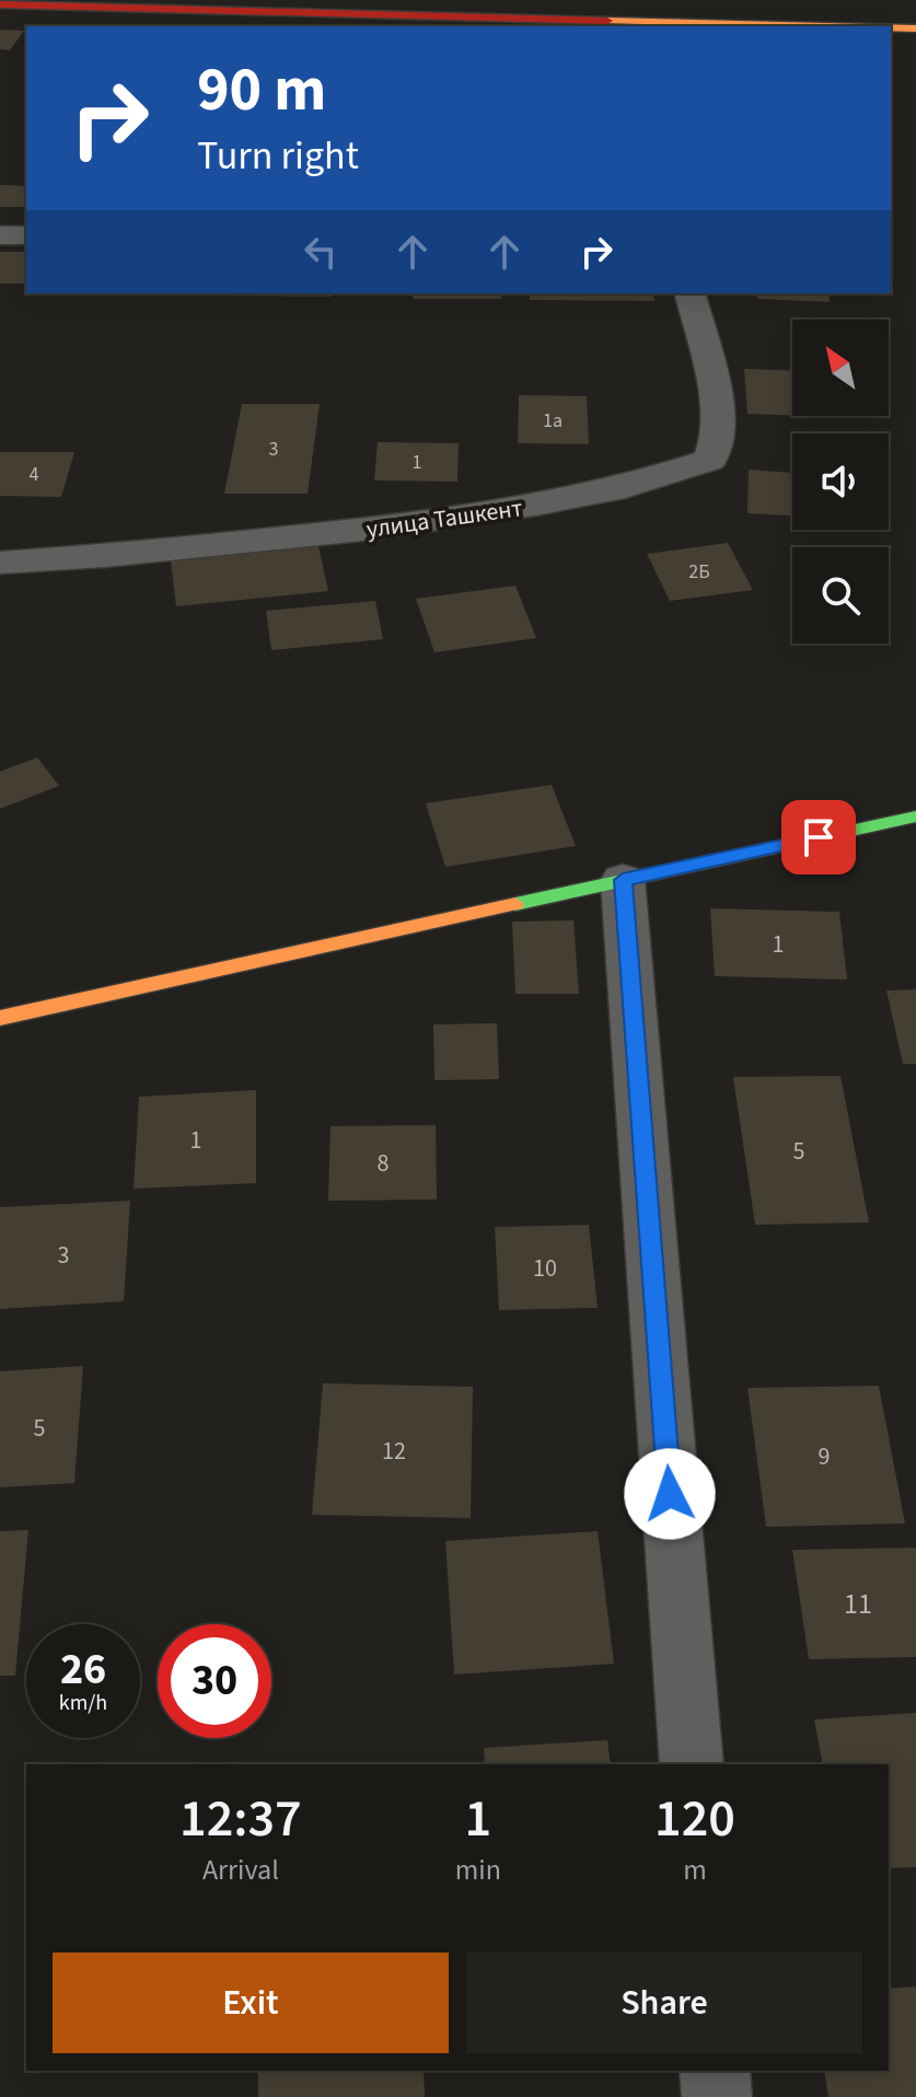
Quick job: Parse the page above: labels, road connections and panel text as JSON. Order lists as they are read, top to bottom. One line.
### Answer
{"streets":{"street":["улица Ташкент"]},"house_numbers":["1а","3","1","4","2Б","1","1","5","8","3","10","5","12","9","11"],"north":"top left","page":{"turn":["90 m","Turn right"],"speed":"26 km/h","limit":"30","eta":["12:37","Arrival","1","min","120","m"],"buttons":["Exit","Share"]}}
